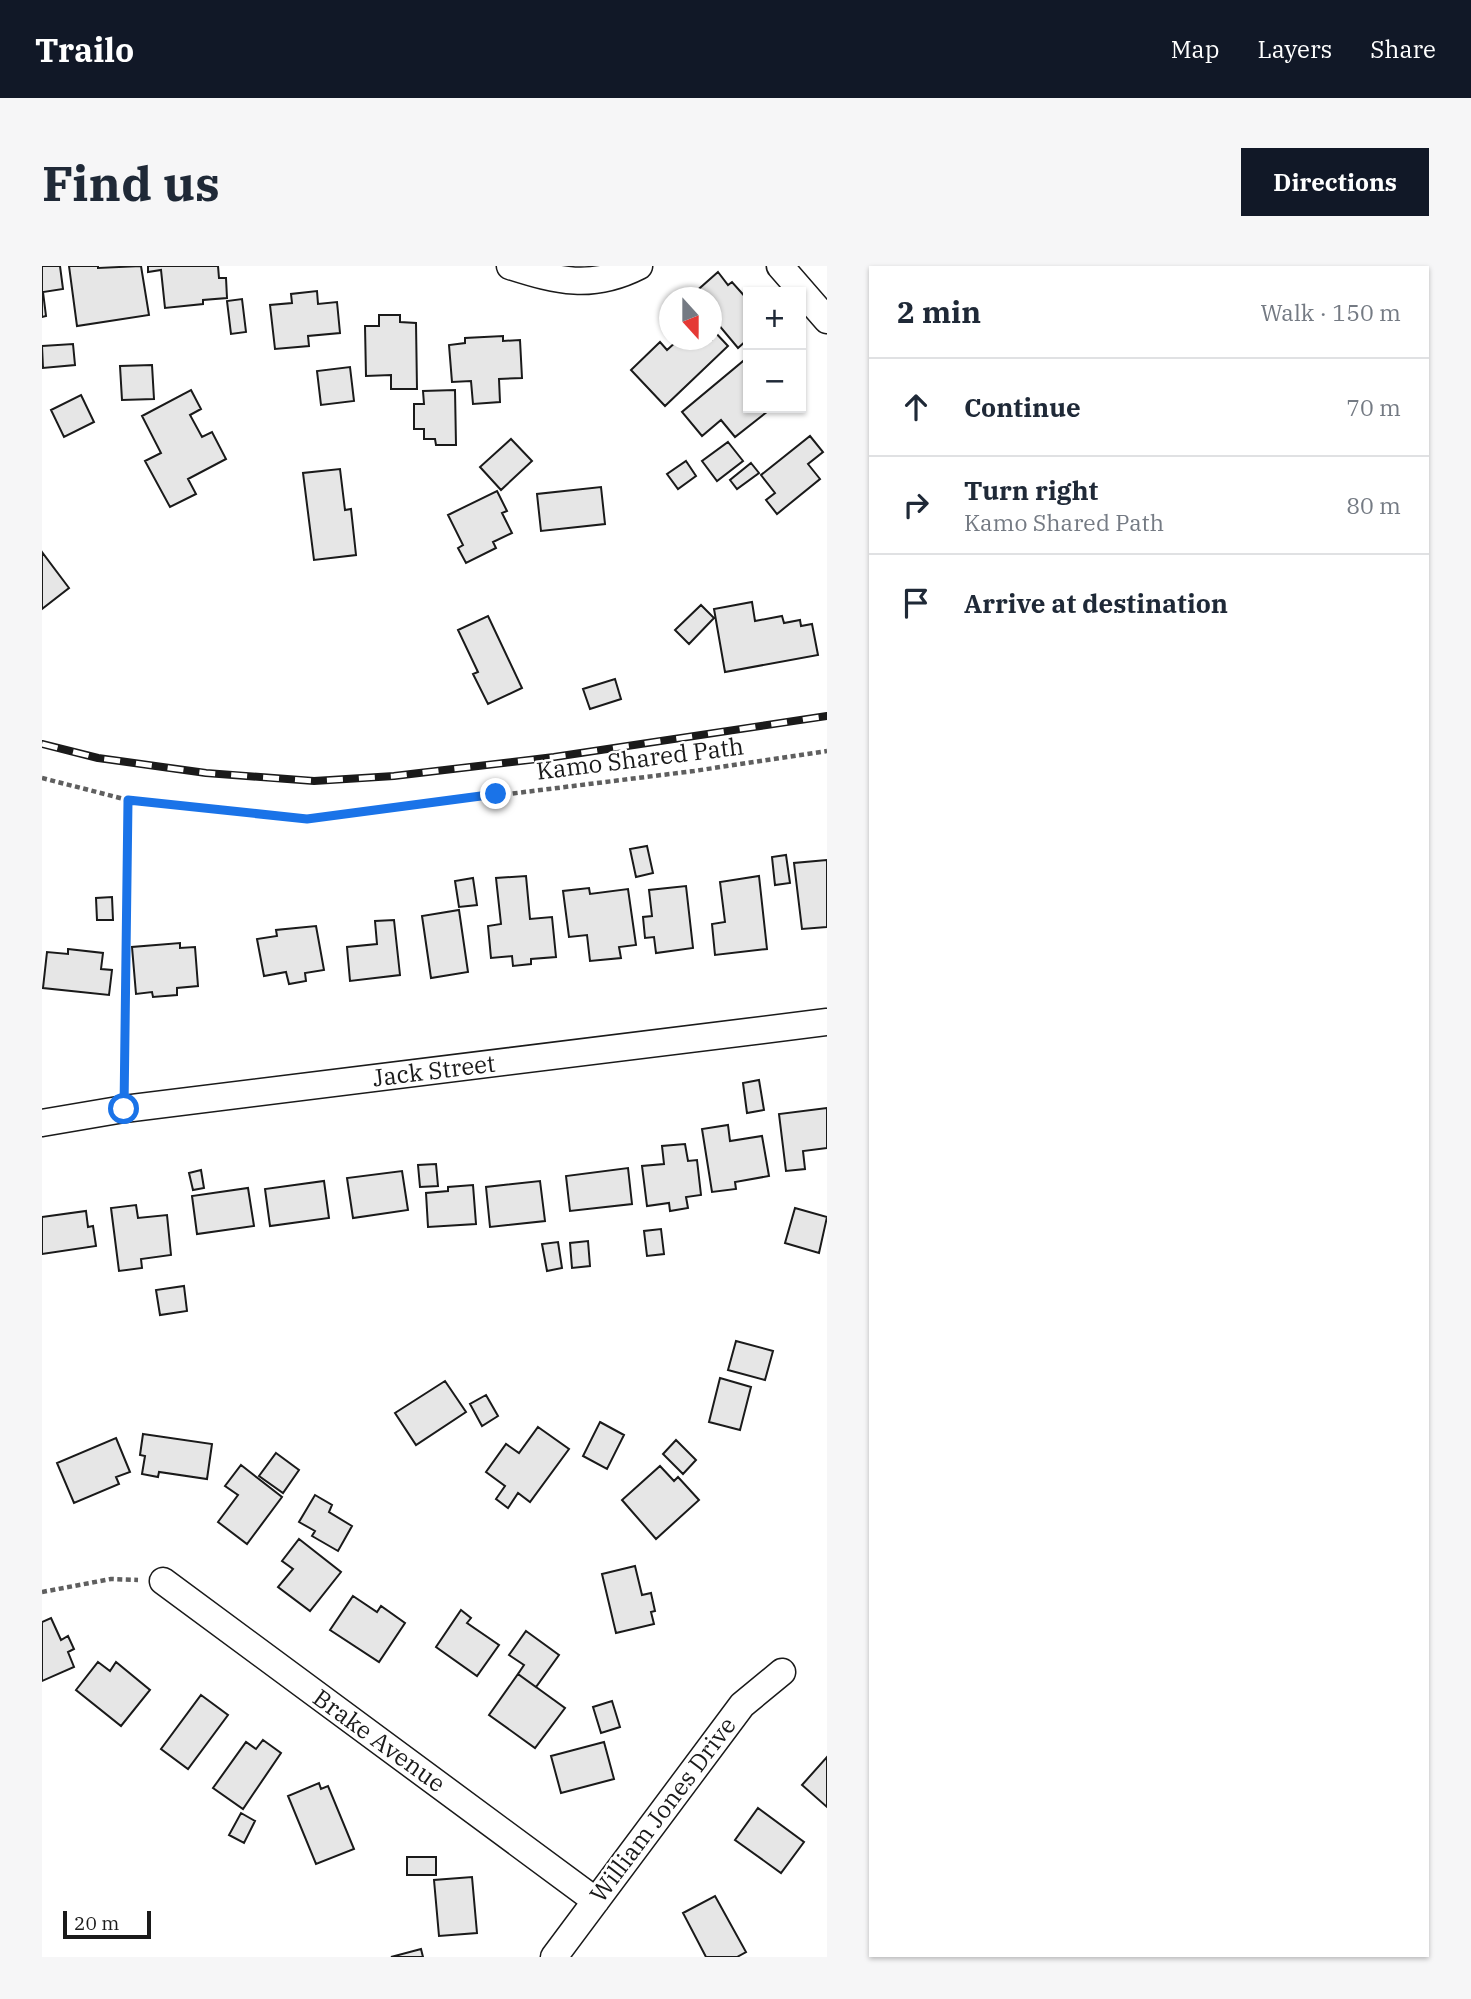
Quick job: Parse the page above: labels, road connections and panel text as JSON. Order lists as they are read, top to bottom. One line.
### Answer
{"streets":{"street":["Jack Street","Brake Avenue","William Jones Drive"],"path":["Kamo Shared Path"]},"crossings":[["Brake Avenue","William Jones Drive"]],"scale_bar":"20 m","north":"bottom","page":{"header":"Trailo","nav":["Map","Layers","Share"],"buttons":"Directions","title":"Find us","heading":["2 min","Walk · 150 m"],"map_buttons":["+","−"],"list":[["Continue","70 m"],["Turn right","Kamo Shared Path","80 m"],"Arrive at destination"],"scale":"20 m"}}
